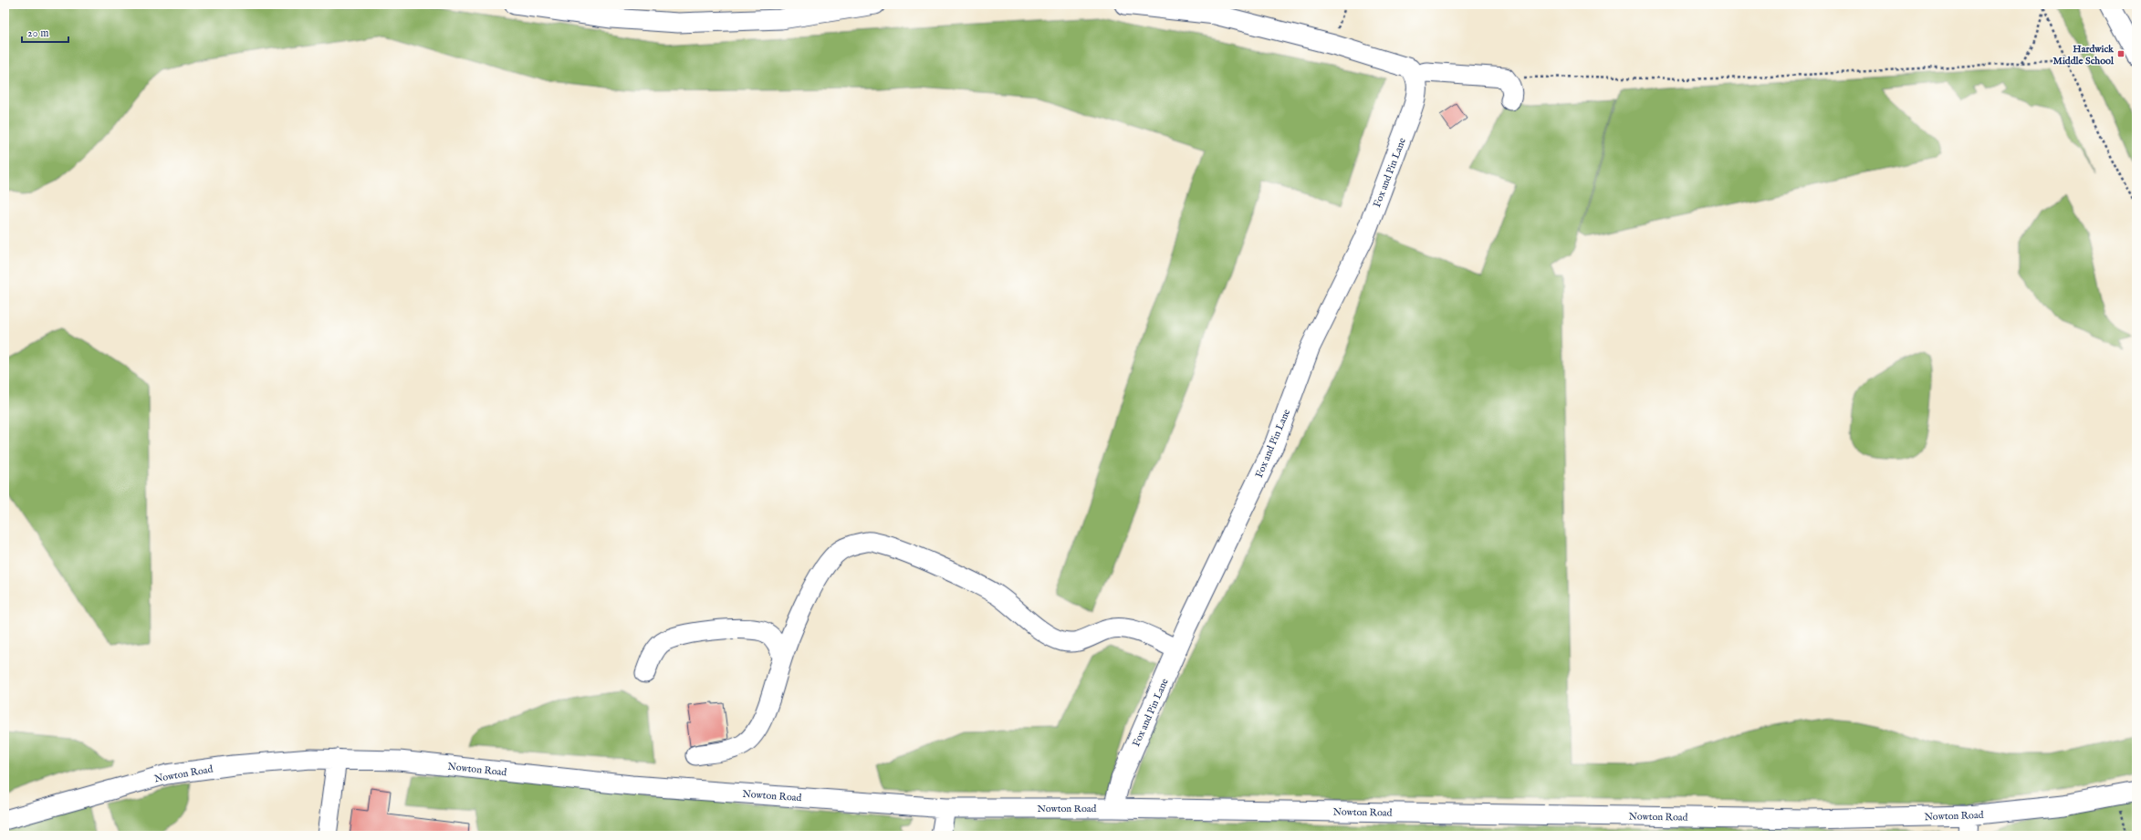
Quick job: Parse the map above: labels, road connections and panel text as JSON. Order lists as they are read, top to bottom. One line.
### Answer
{"streets":{"street":["Fox and Pin Lane","Nowton Road"]},"crossings":[["Fox and Pin Lane","Nowton Road"]],"places":{"transit":["Hardwick Middle School"]},"scale_bar":"20 m"}
